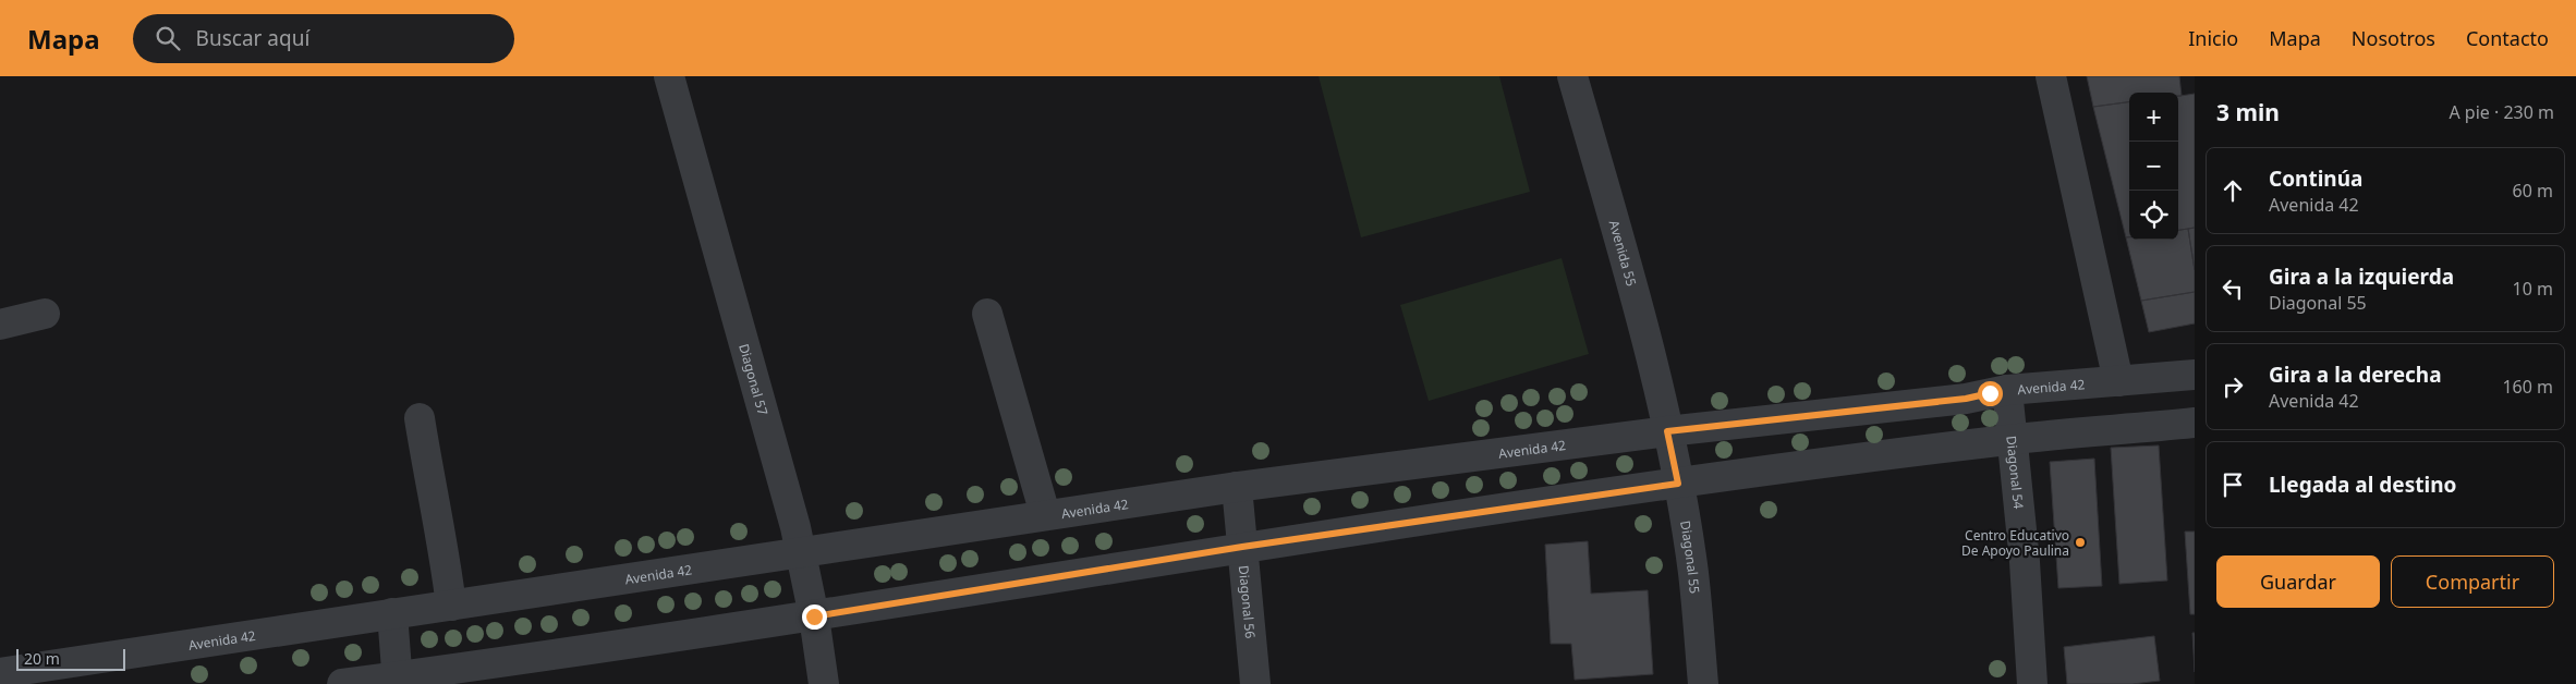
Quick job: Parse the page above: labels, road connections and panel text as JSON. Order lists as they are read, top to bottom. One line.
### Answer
{"streets":{"street":["Avenida 55","Diagonal 57","Avenida 42","Diagonal 54","Diagonal 55","Diagonal 56"]},"crossings":[["Avenida 55","Avenida 42"],["Avenida 55","Diagonal 55"],["Diagonal 57","Avenida 42"],["Avenida 42","Diagonal 54"],["Avenida 42","Diagonal 55"],["Avenida 42","Diagonal 56"]],"places":["Centro Educativo De Apoyo Paulina"],"scale_bar":"20 m","page":{"header":"Mapa","search":"Buscar aquí","nav":["Inicio","Mapa","Nosotros","Contacto"],"heading":["3 min","A pie · 230 m"],"map_buttons":["+","−"],"list":[["Continúa","Avenida 42","60 m"],["Gira a la izquierda","Diagonal 55","10 m"],["Gira a la derecha","Avenida 42","160 m"],"Llegada al destino"],"buttons":["Guardar","Compartir"],"scale":"20 m"}}
